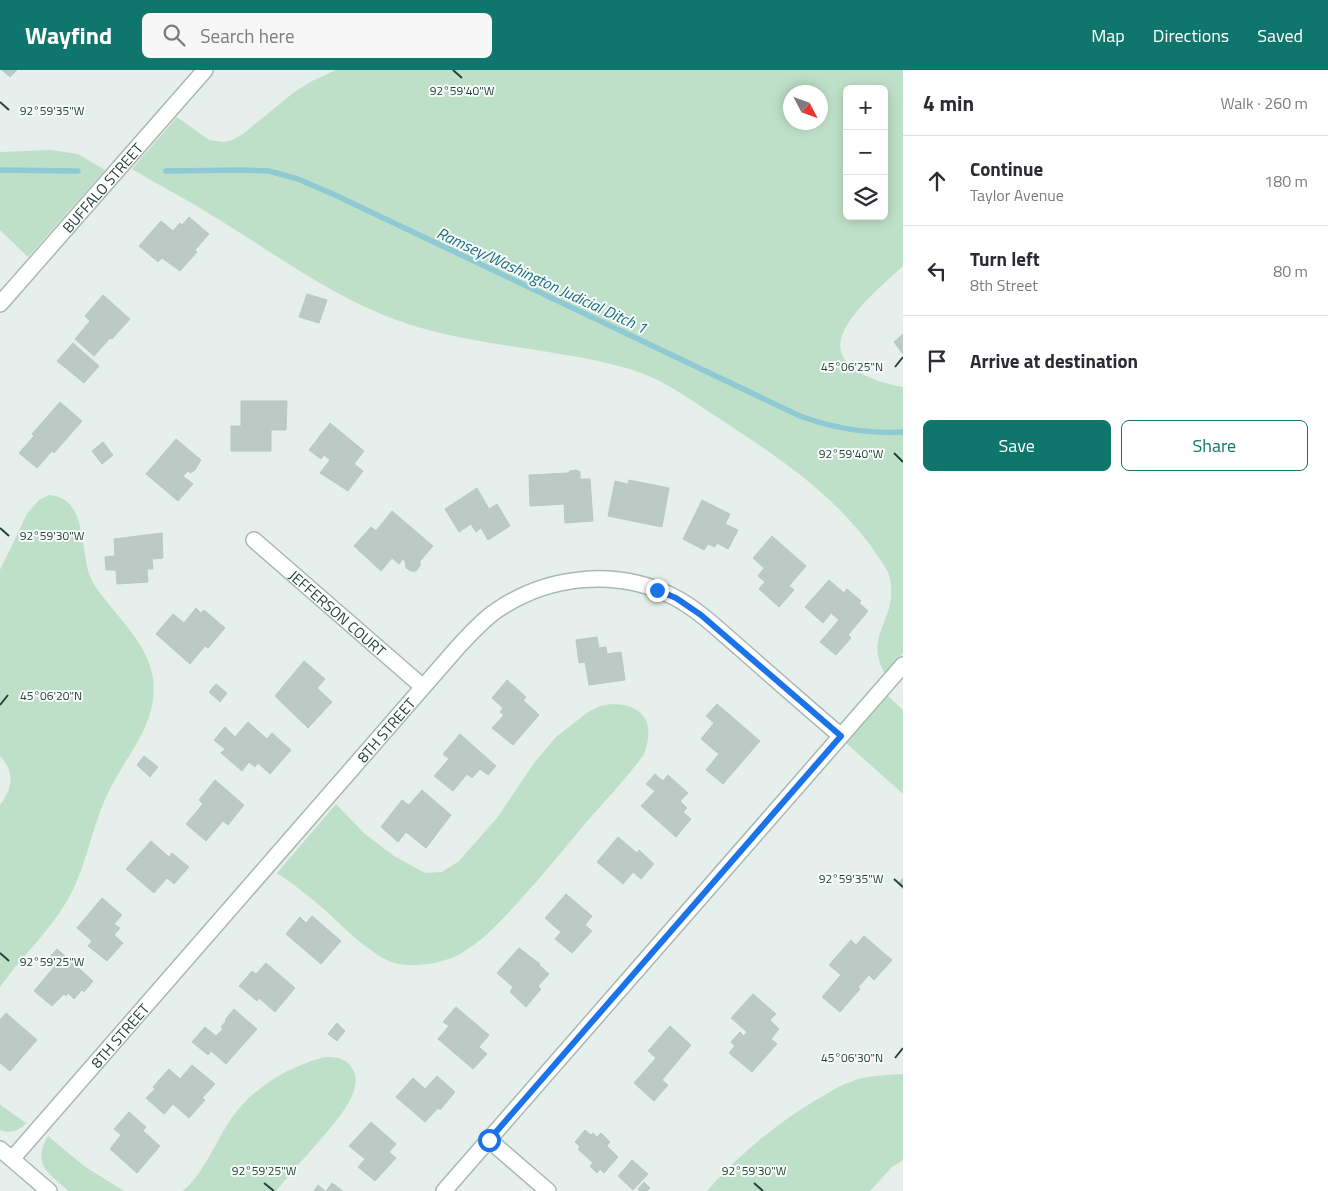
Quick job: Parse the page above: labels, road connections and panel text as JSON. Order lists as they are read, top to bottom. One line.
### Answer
{"streets":{"street":["BUFFALO STREET","JEFFERSON COURT","8TH STREET"]},"crossings":[["JEFFERSON COURT","8TH STREET"]],"water":["Ramsey/Washington Judicial Ditch 1"],"north":"bottom right","page":{"header":"Wayfind","search":"Search here","nav":["Map","Directions","Saved"],"heading":["4 min","Walk · 260 m"],"map_buttons":["+","−"],"list":[["Continue","Taylor Avenue","180 m"],["Turn left","8th Street","80 m"],"Arrive at destination"],"buttons":["Save","Share"]},"coordinates":["92°59'40\"W","92°59'35\"W","45°06'25\"N","92°59'30\"W","45°06'20\"N","92°59'25\"W","45°06'30\"N"]}
